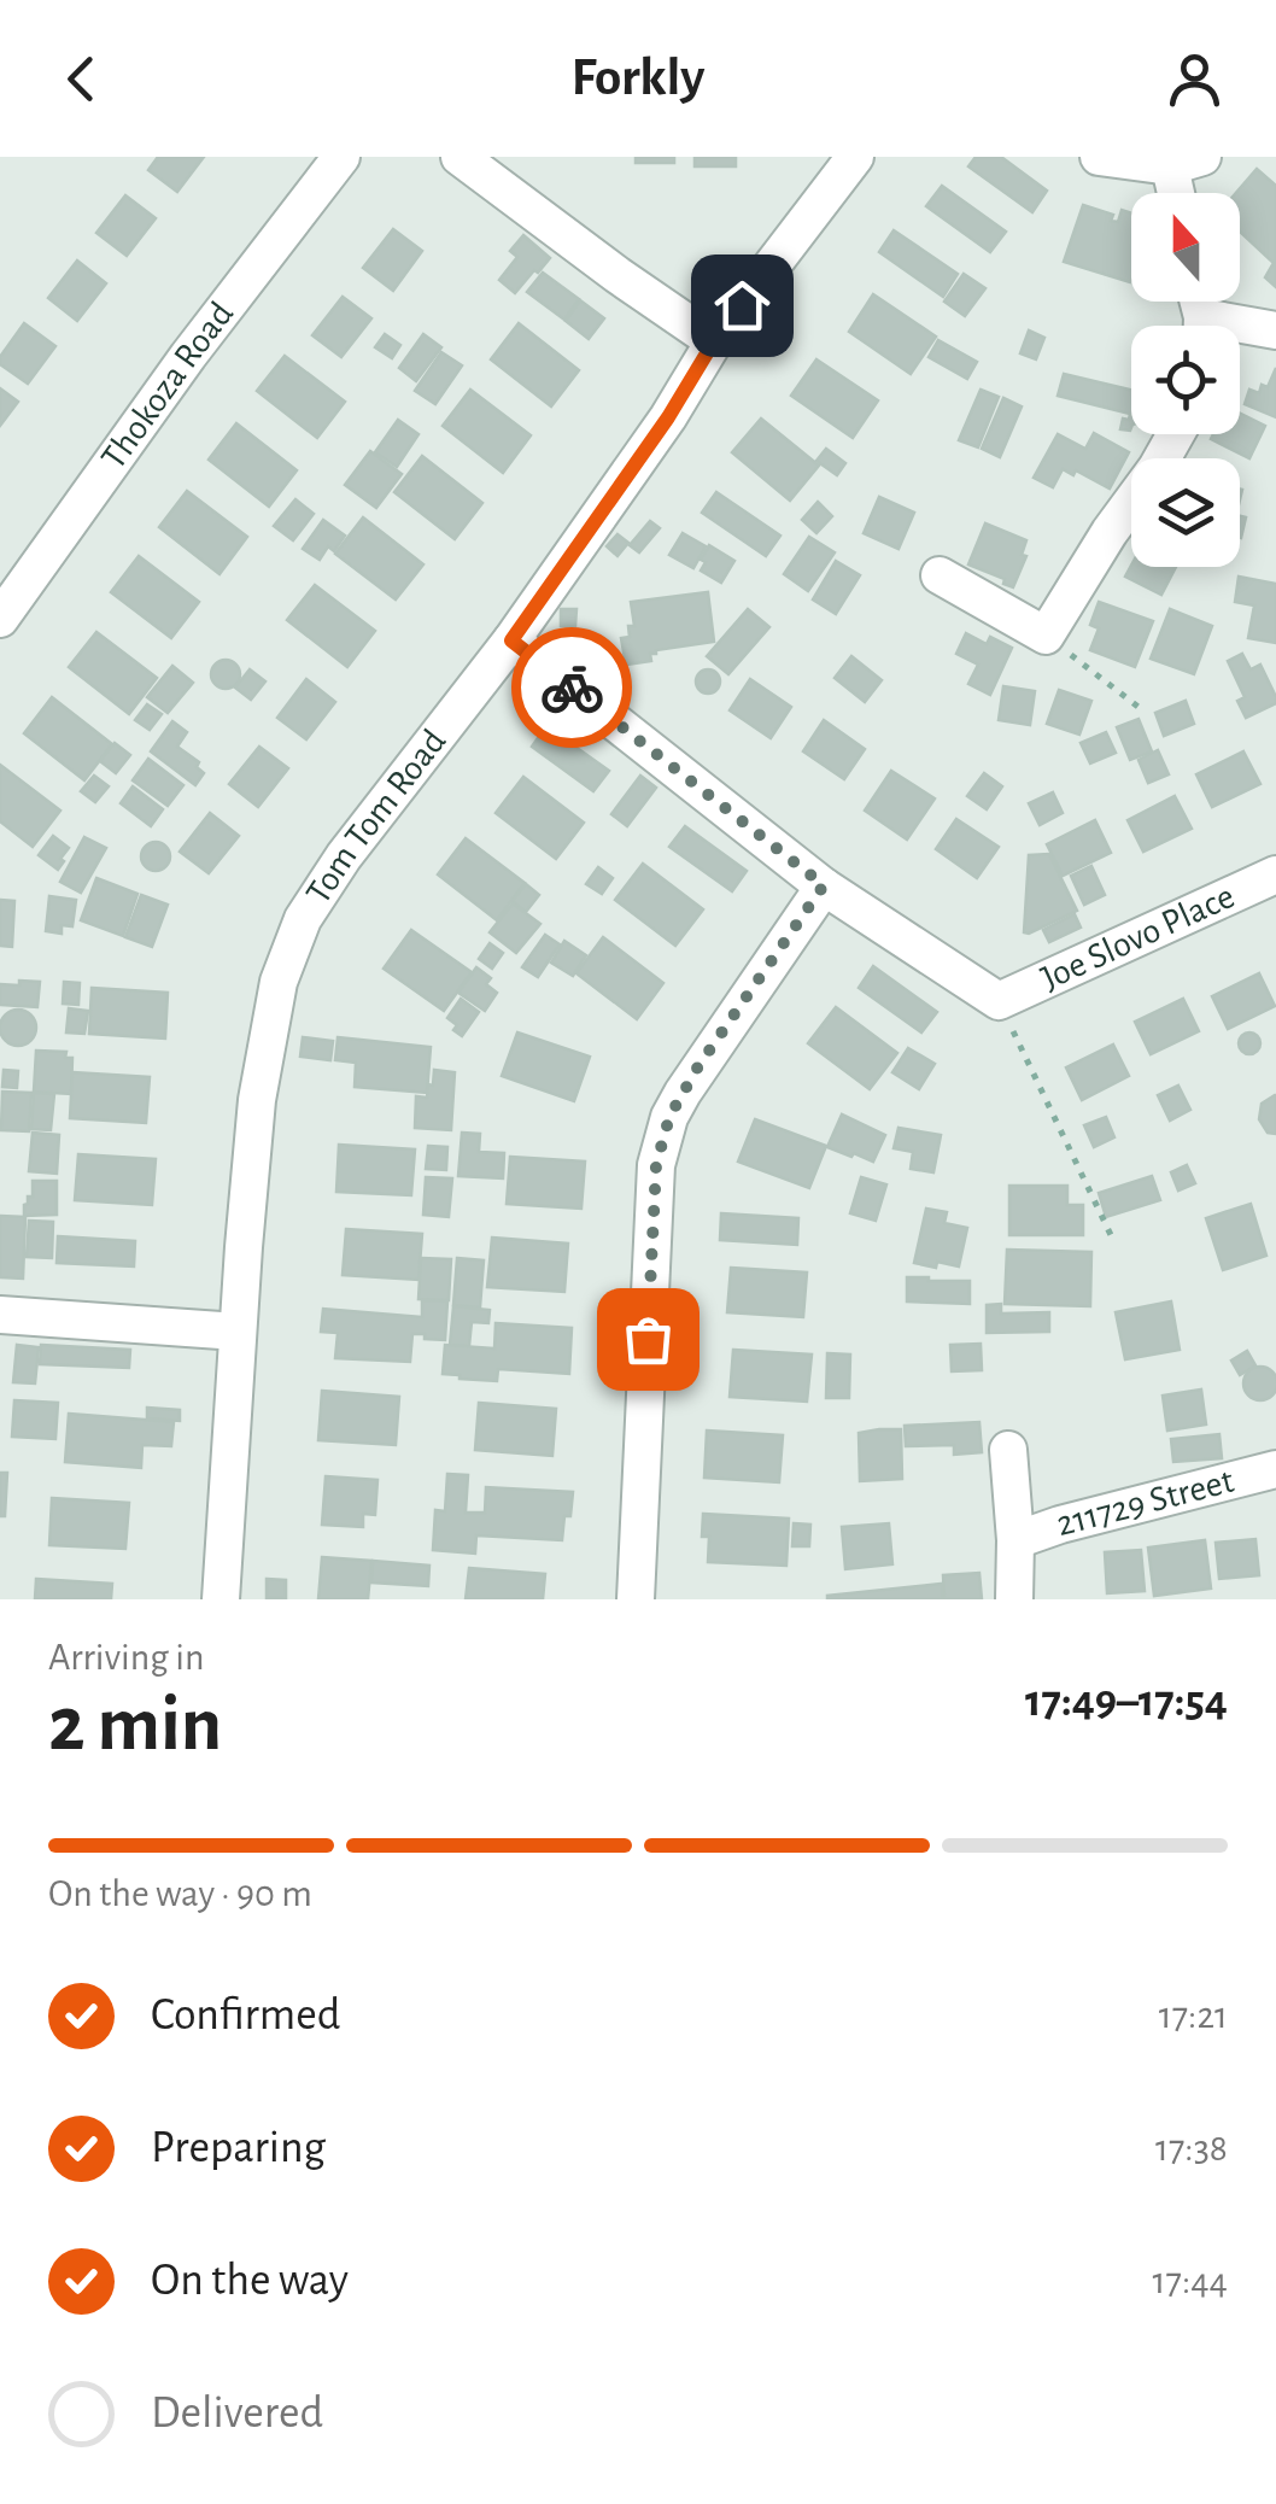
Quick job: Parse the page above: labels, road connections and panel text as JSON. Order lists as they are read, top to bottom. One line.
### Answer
{"streets":{"street":["Thokoza Road","Tom Tom Road","Joe Slovo Place","211729 Street"]},"crossings":[["Tom Tom Road","Joe Slovo Place"]],"north":"top","page":{"header":"Forkly","heading":["2 min","Arriving in","17:49–17:54"],"bar":"On the way · 90 m","list":[["Confirmed","17:21"],["Preparing","17:38"],["On the way","17:44"],"Delivered"]}}
